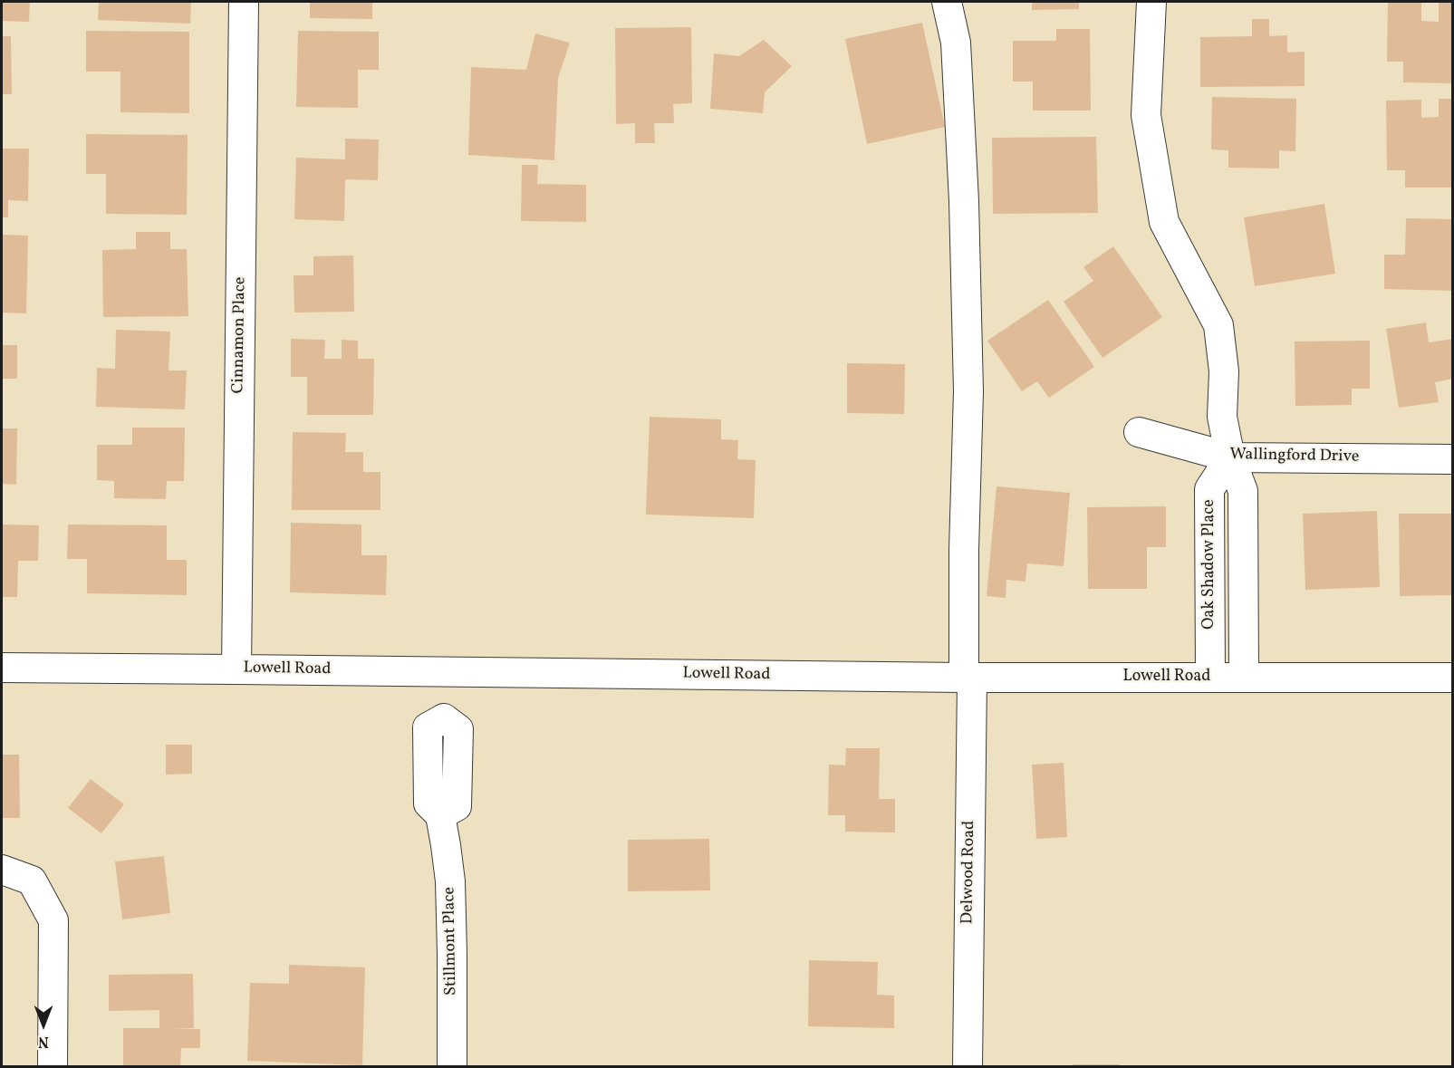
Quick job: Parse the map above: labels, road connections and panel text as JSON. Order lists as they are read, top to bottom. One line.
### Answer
{"streets":{"street":["Cinnamon Place","Wallingford Drive","Oak Shadow Place","Lowell Road","Delwood Road","Stillmont Place"]},"crossings":[["Cinnamon Place","Lowell Road"],["Wallingford Drive","Oak Shadow Place"],["Oak Shadow Place","Lowell Road"],["Lowell Road","Delwood Road"]],"north":"bottom"}
